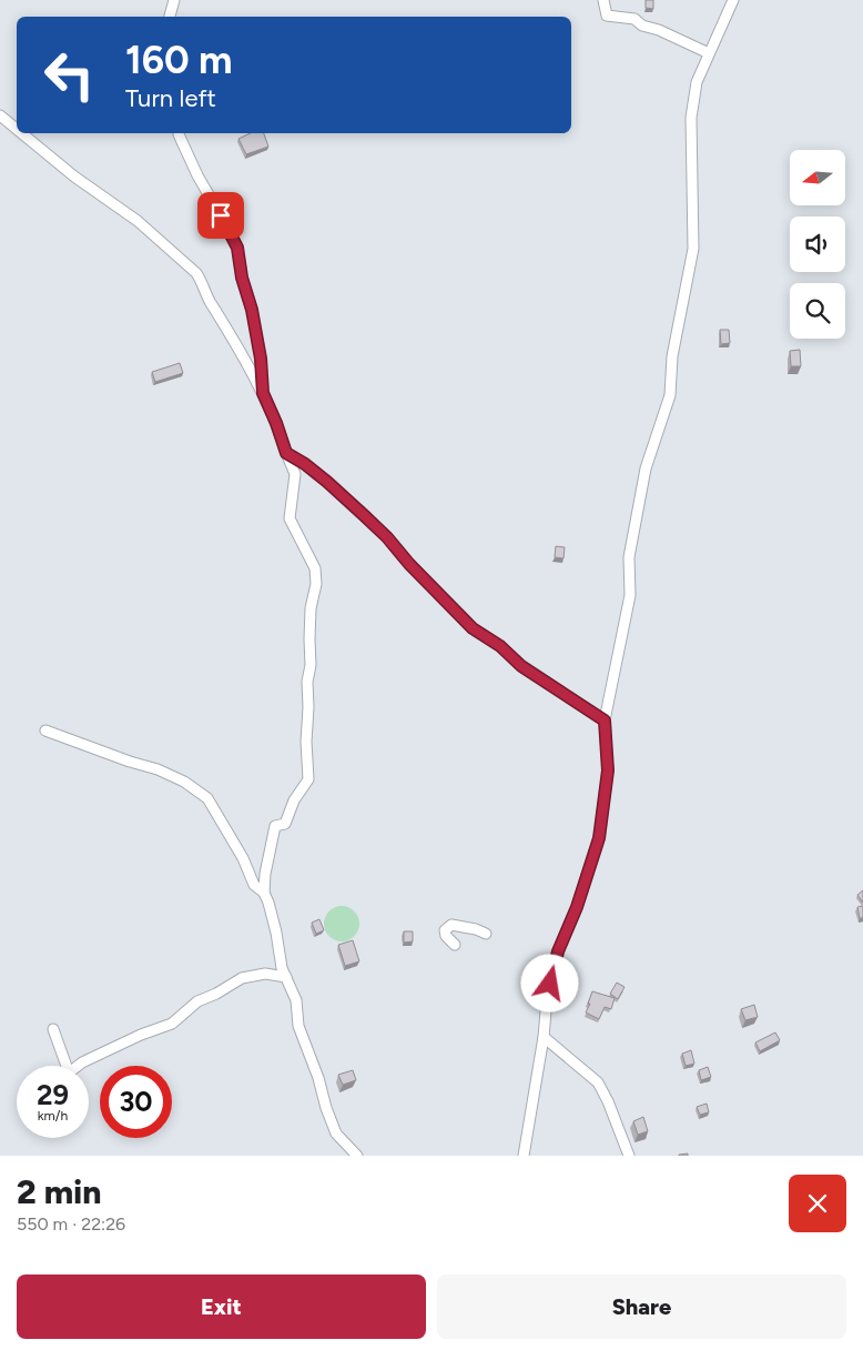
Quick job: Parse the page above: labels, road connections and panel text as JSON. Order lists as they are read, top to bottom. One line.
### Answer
{"north":"left","page":{"turn":["160 m","Turn left"],"speed":"29 km/h","limit":"30","heading":["2 min","550 m · 22:26"],"buttons":["Exit","Share"]}}
